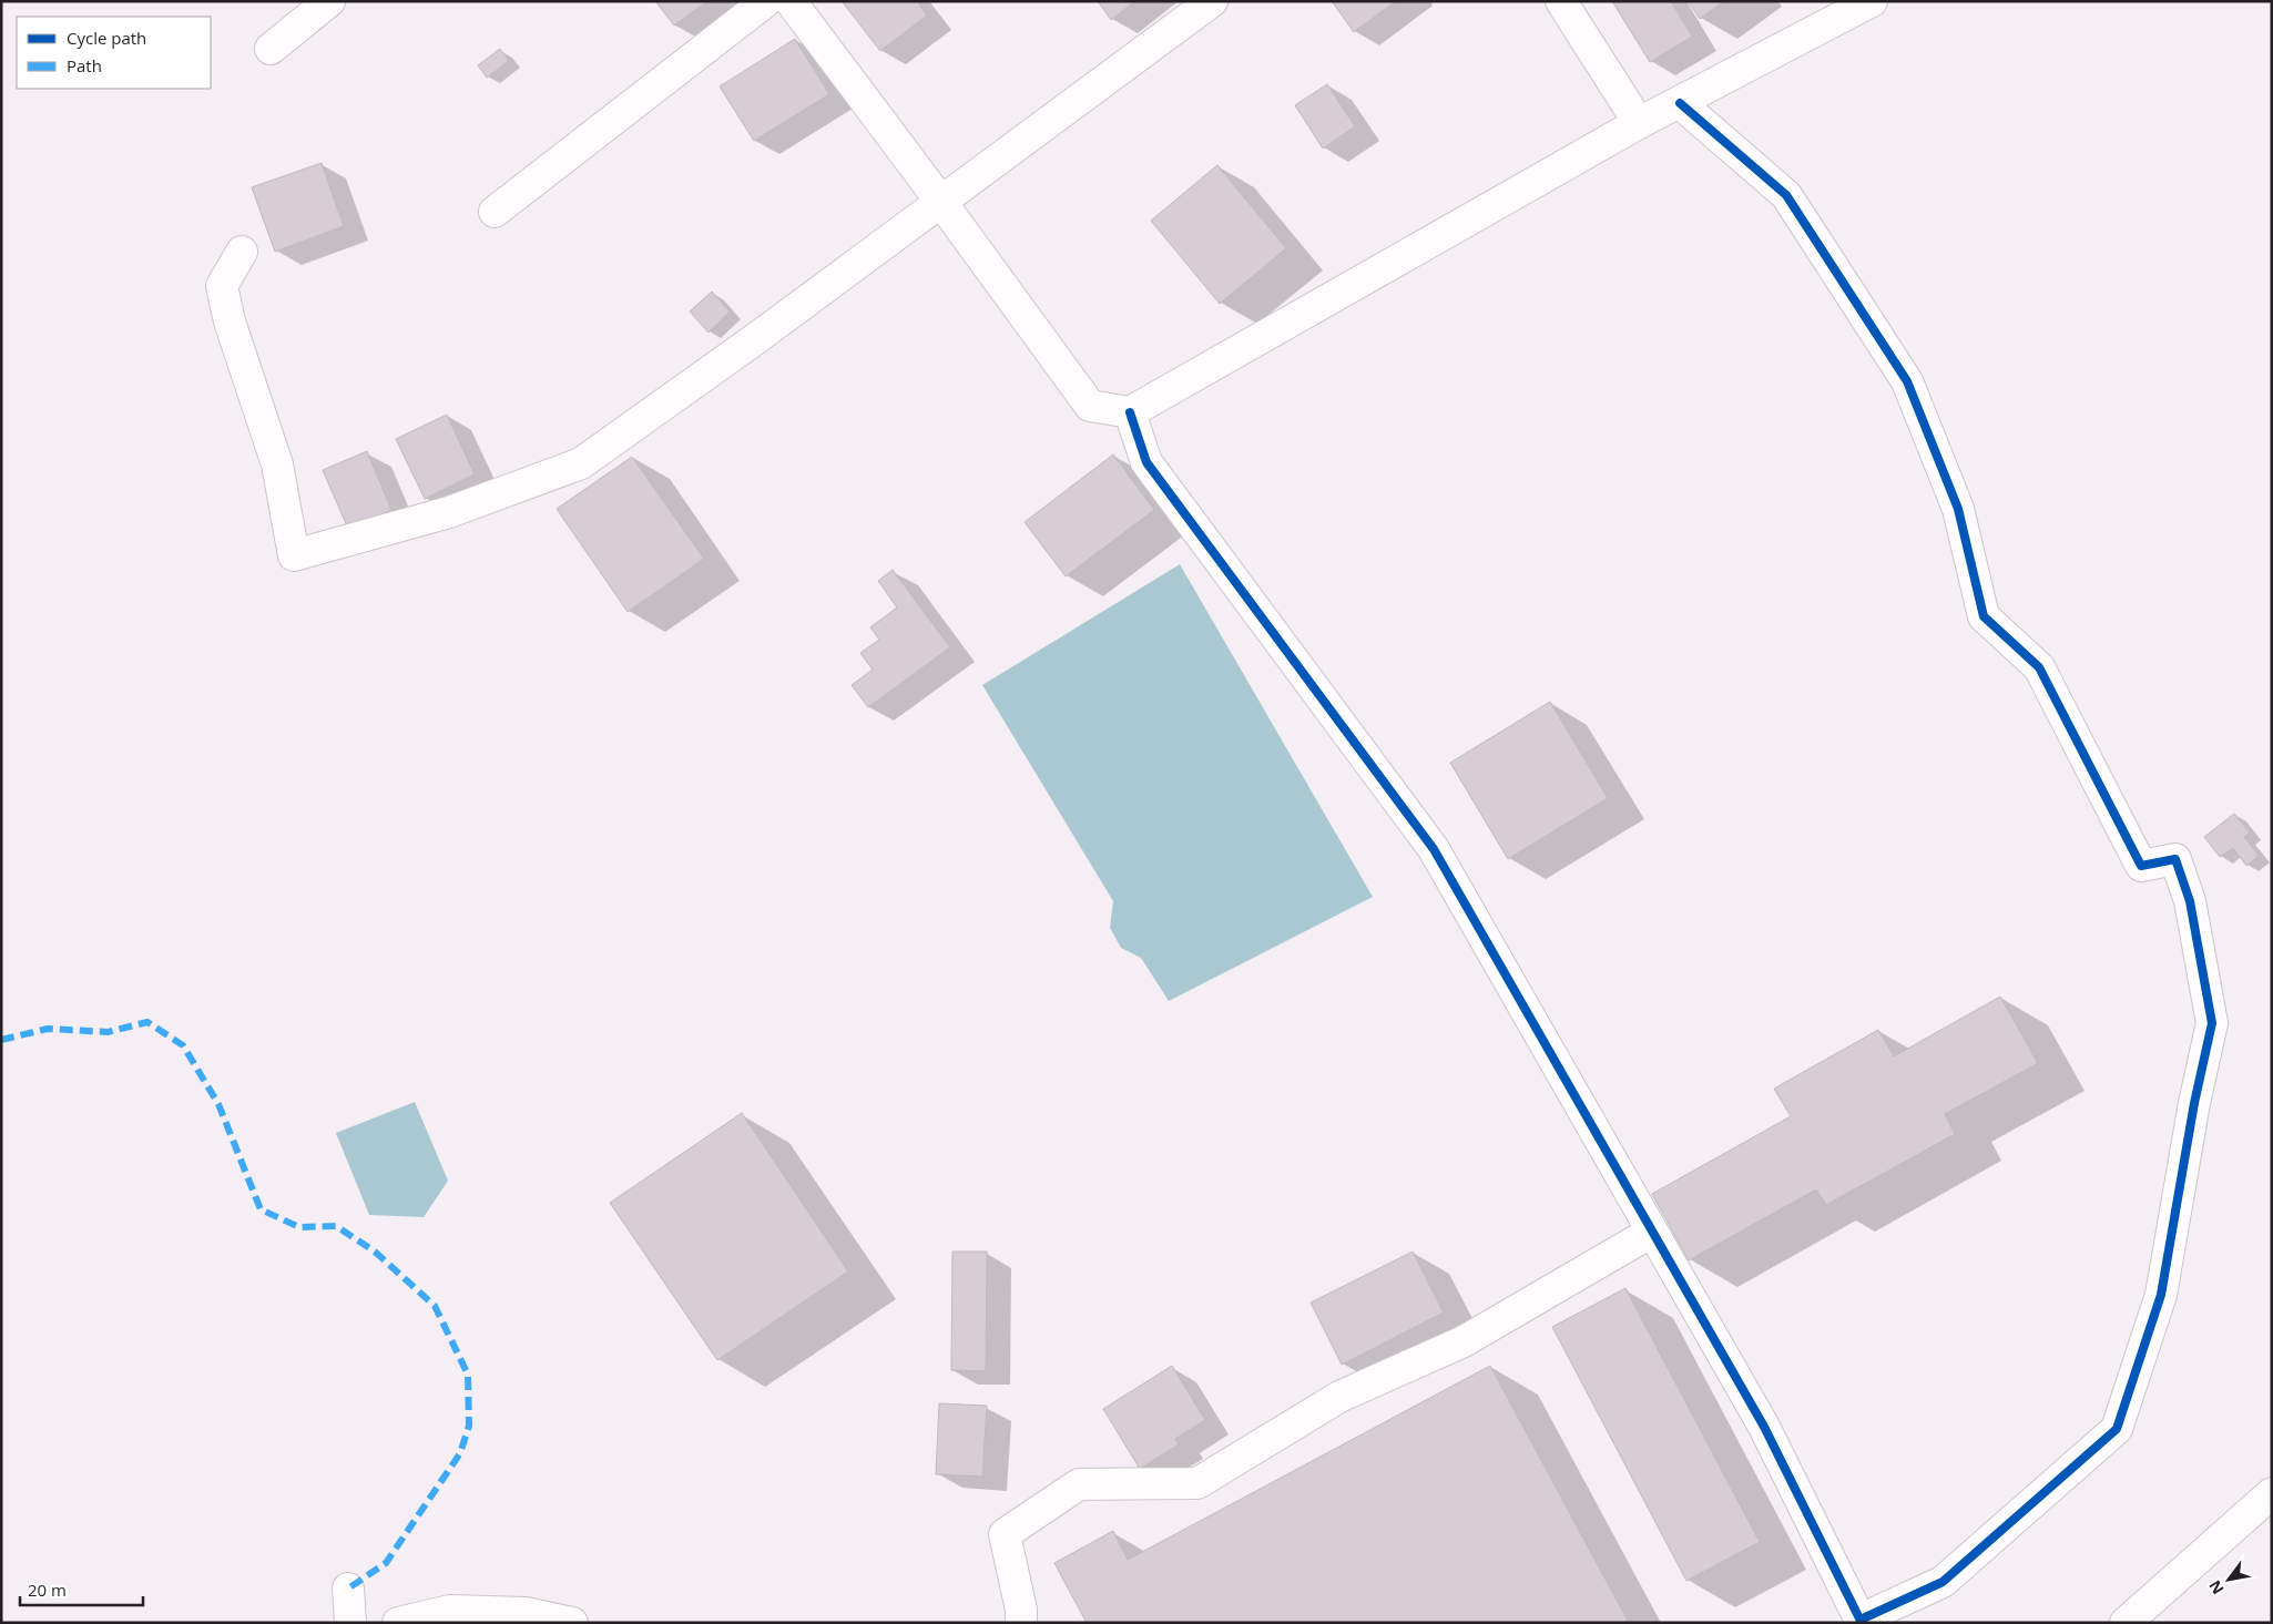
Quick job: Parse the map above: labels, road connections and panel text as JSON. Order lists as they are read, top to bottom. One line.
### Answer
{"legend":["Cycle path","Path"],"scale_bar":"20 m","north":"bottom left"}
